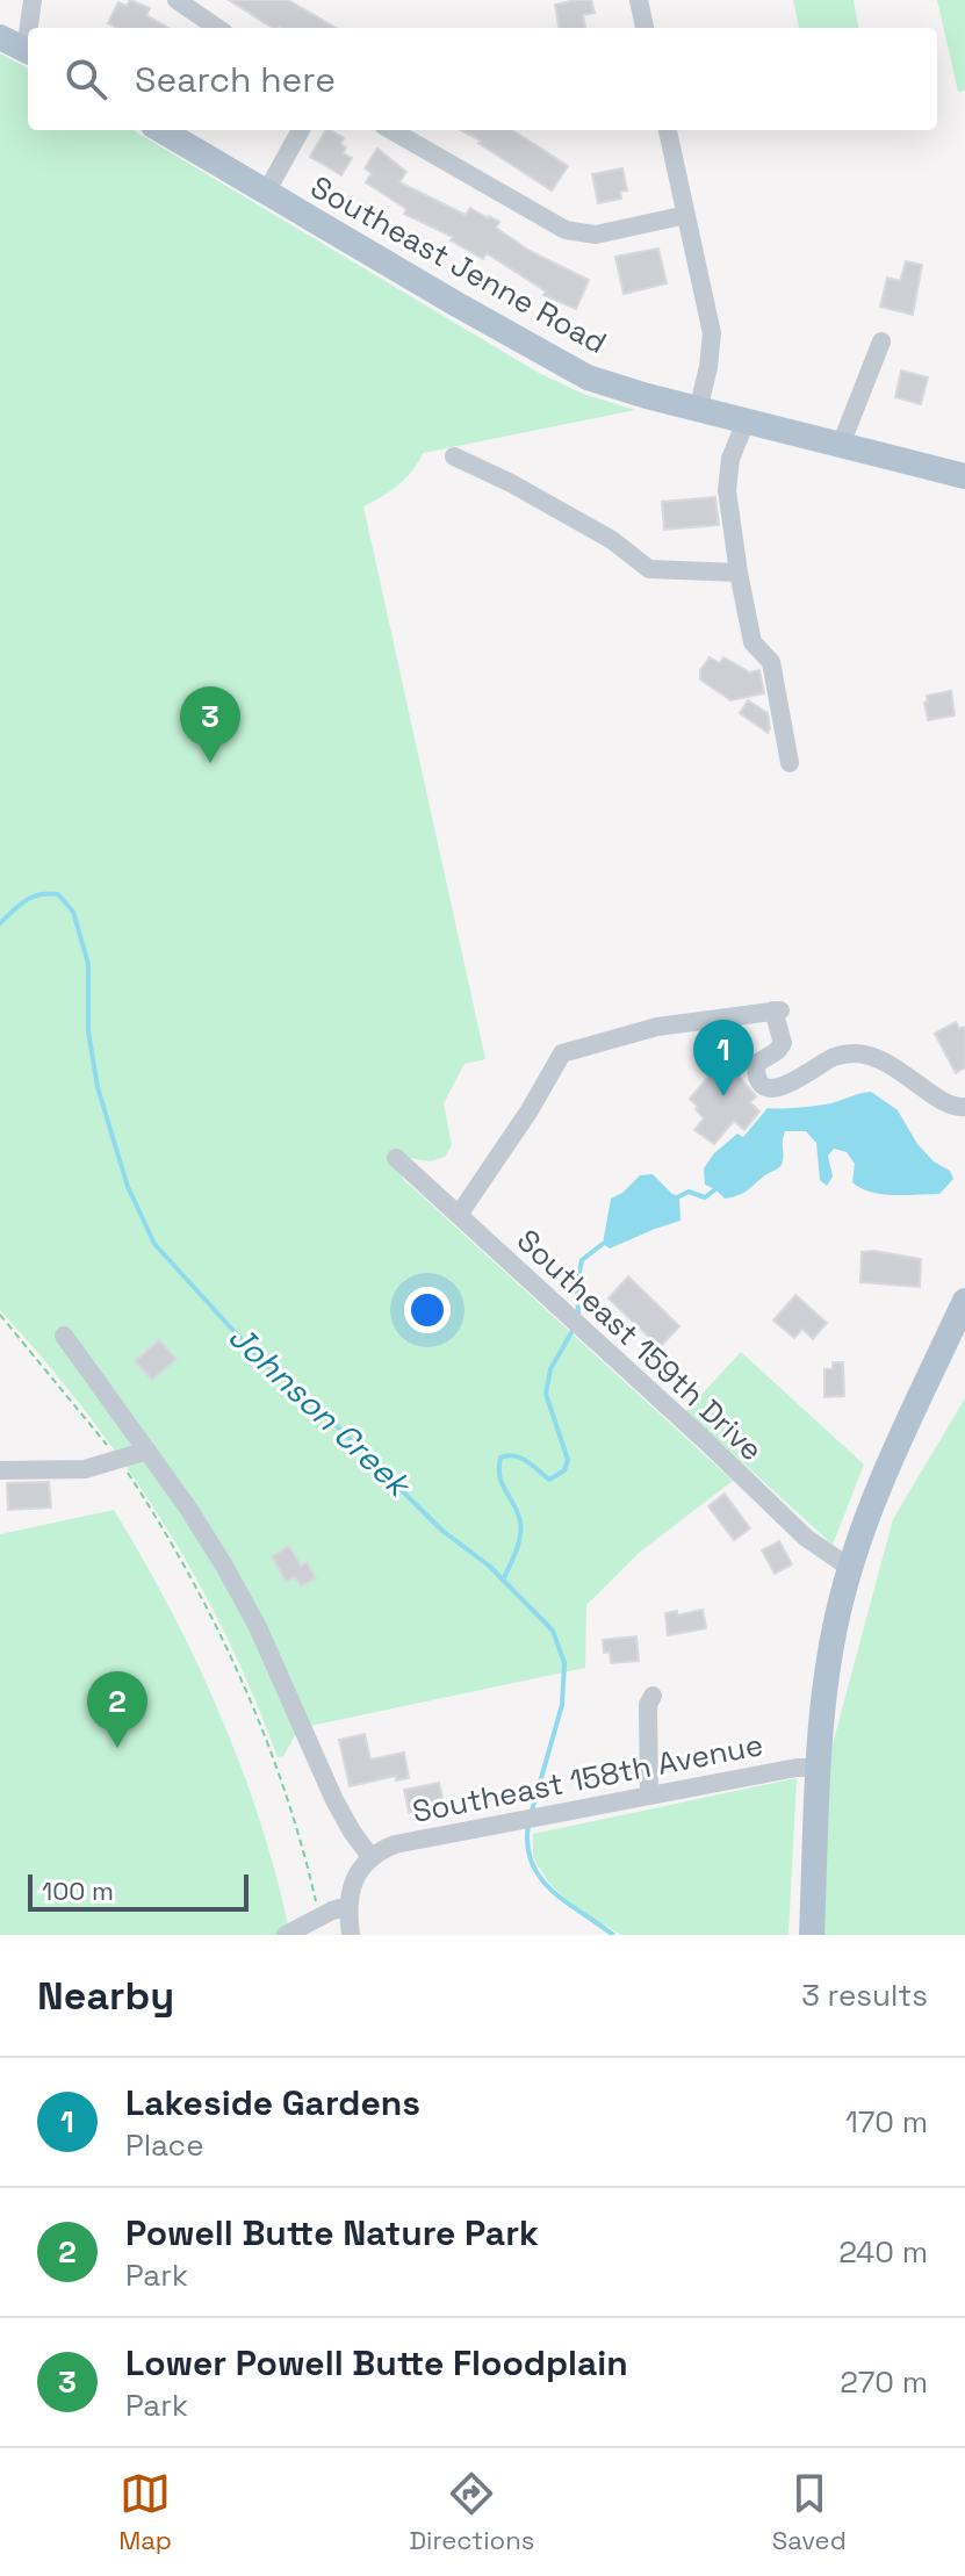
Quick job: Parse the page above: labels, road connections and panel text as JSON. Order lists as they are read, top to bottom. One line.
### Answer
{"streets":{"main road":["Southeast Jenne Road"],"street":["Southeast 159th Drive","Southeast 158th Avenue"]},"water":["Johnson Creek"],"scale_bar":"100 m","page":{"search":"Search here","pins":["3","1","2"],"scale":"100 m","heading":["Nearby","3 results"],"list":[{"mark":"1","name":"Lakeside Gardens","note":"Place","value":"170 m"},{"mark":"2","name":"Powell Butte Nature Park","note":"Park","value":"240 m"},{"mark":"3","name":"Lower Powell Butte Floodplain","note":"Park","value":"270 m"}],"nav":["Map","Directions","Saved"]}}
